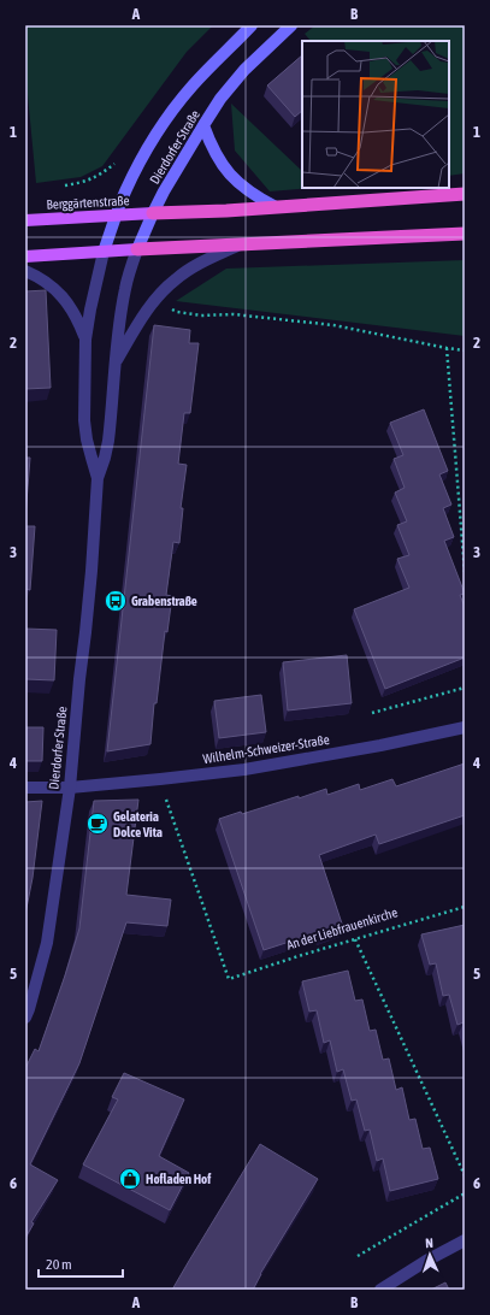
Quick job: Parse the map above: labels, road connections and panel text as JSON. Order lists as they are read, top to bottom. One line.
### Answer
{"streets":{"main road":["Dierdorfer Straße","Berggärtenstraße"],"street":["Wilhelm-Schweizer-Straße"],"path":["An der Liebfrauenkirche"]},"crossings":[["Dierdorfer Straße","Berggärtenstraße"],["Dierdorfer Straße","Wilhelm-Schweizer-Straße"],["Wilhelm-Schweizer-Straße","An der Liebfrauenkirche"]],"places":{"bus stop":["Grabenstraße"],"cafe":["Gelateria Dolce Vita"],"shop":["Hofladen Hof"]},"scale_bar":"20 m","north":"top","grid":{"columns":["A","B"],"rows":["1","2","3","4","5","6"]}}
